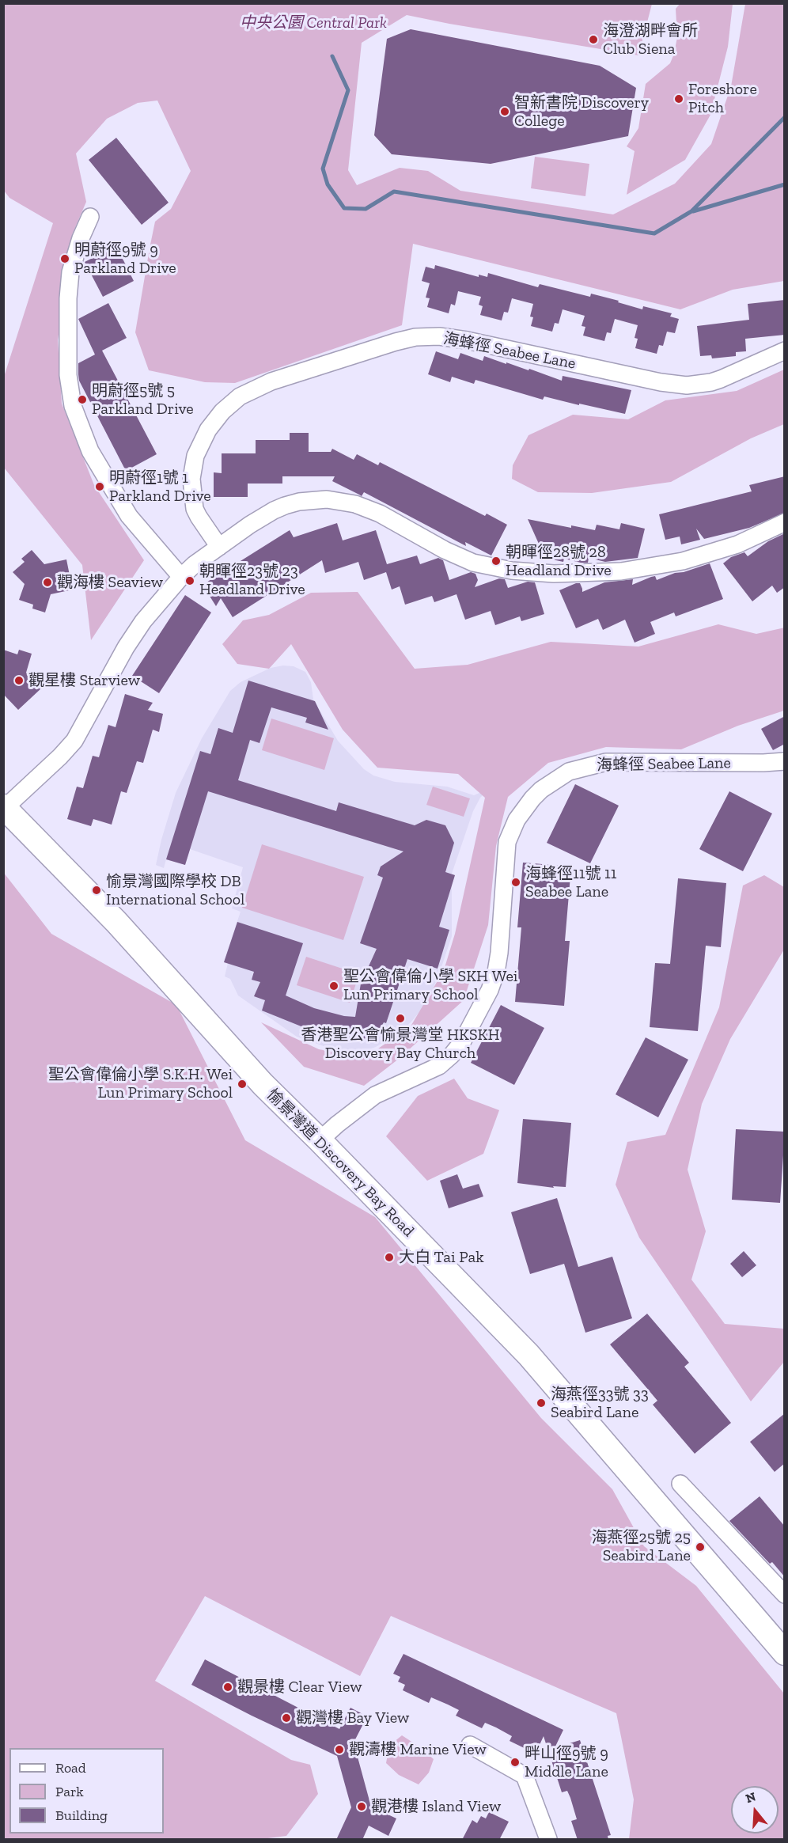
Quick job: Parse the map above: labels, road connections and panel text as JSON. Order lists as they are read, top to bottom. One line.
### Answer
{"streets":{"street":["海蜂徑 Seabee Lane","愉景灣道 Discovery Bay Road"]},"crossings":[["海蜂徑 Seabee Lane","愉景灣道 Discovery Bay Road"]],"parks":["中央公園 Central Park"],"places":["海澄湖畔會所 Club Siena","Foreshore Pitch","智新書院 Discovery College","明蔚徑9號 9 Parkland Drive","明蔚徑5號 5 Parkland Drive","明蔚徑1號 1 Parkland Drive","朝暉徑28號 28 Headland Drive","朝暉徑23號 23 Headland Drive","觀海樓 Seaview","觀星樓 Starview","海蜂徑11號 11 Seabee Lane","愉景灣國際學校 DB International School","聖公會偉倫小學 SKH Wei Lun Primary School","香港聖公會愉景灣堂 HKSKH Discovery Bay Church","聖公會偉倫小學 S.K.H. Wei Lun Primary School","大白 Tai Pak","海燕徑33號 33 Seabird Lane","海燕徑25號 25 Seabird Lane","觀景樓 Clear View","觀灣樓 Bay View","觀濤樓 Marine View","畔山徑9號 9 Middle Lane","觀港樓 Island View"],"legend":["Road","Park","Building"],"north":"top"}
